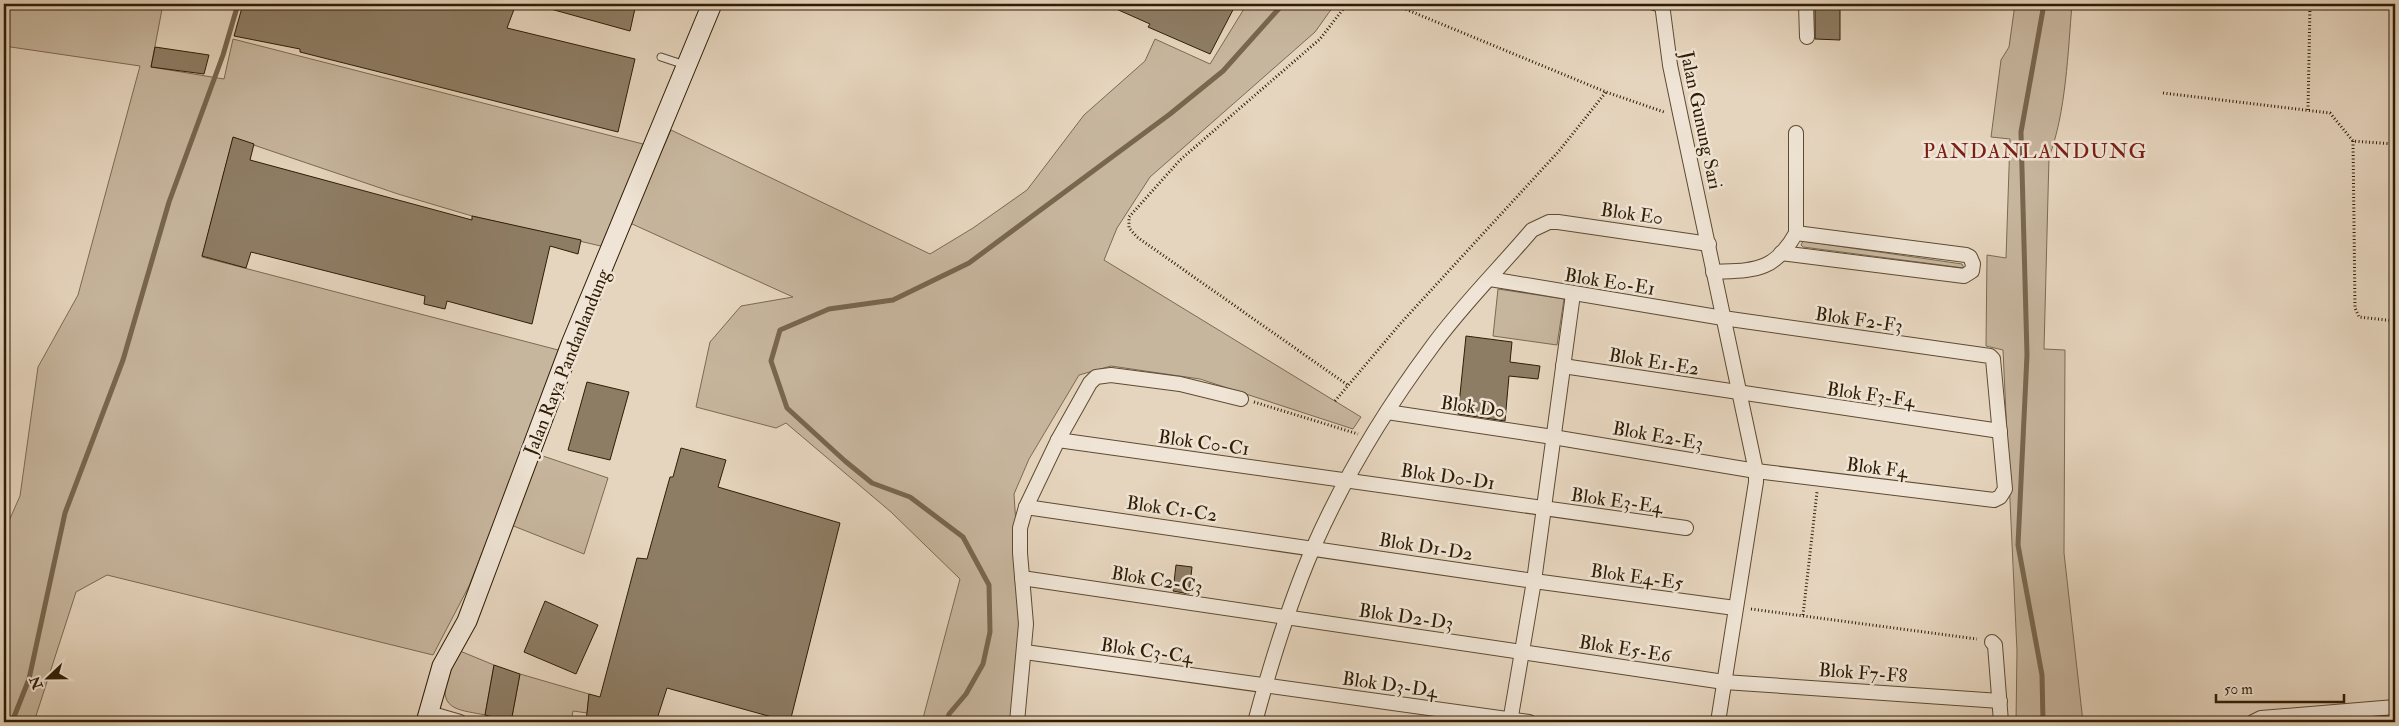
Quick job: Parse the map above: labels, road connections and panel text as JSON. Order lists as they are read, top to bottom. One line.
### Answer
{"streets":{"street":["Jalan Gunung Sari","Blok E0","Blok E0-E1","Blok F2-F3","Blok E1-E2","Jalan Raya Pandanlandung","Blok F3-F4","Blok D0","Blok E2-E3","Blok C0-C1","Blok F4","Blok D0-D1","Blok E3-E4","Blok C1-C2","Blok D1-D2","Blok E4-E5","Blok C2-C3","Blok D2-D3","Blok E5-E6","Blok C3-C4","Blok F7-F8","Blok D3-D4"]},"crossings":[["Jalan Gunung Sari","Blok E0"],["Jalan Gunung Sari","Blok E0-E1"],["Jalan Gunung Sari","Blok F2-F3"],["Jalan Gunung Sari","Blok E1-E2"],["Jalan Gunung Sari","Blok F3-F4"],["Jalan Gunung Sari","Blok E2-E3"],["Jalan Gunung Sari","Blok F4"],["Jalan Gunung Sari","Blok E4-E5"],["Jalan Gunung Sari","Blok E5-E6"],["Jalan Gunung Sari","Blok F7-F8"],["Blok E0","Blok E0-E1"],["Blok E0-E1","Blok F2-F3"],["Blok F2-F3","Blok F3-F4"],["Blok F2-F3","Blok F4"],["Blok E1-E2","Blok F3-F4"],["Blok F3-F4","Blok F4"],["Blok D0","Blok E2-E3"],["Blok E2-E3","Blok F4"],["Blok C0-C1","Blok D0-D1"],["Blok D0-D1","Blok E3-E4"],["Blok C1-C2","Blok D1-D2"],["Blok D1-D2","Blok E4-E5"],["Blok C2-C3","Blok D2-D3"],["Blok D2-D3","Blok E5-E6"],["Blok E5-E6","Blok F7-F8"],["Blok C3-C4","Blok D3-D4"]],"districts":["PANDANLANDUNG"],"scale_bar":"50 m","north":"left"}
